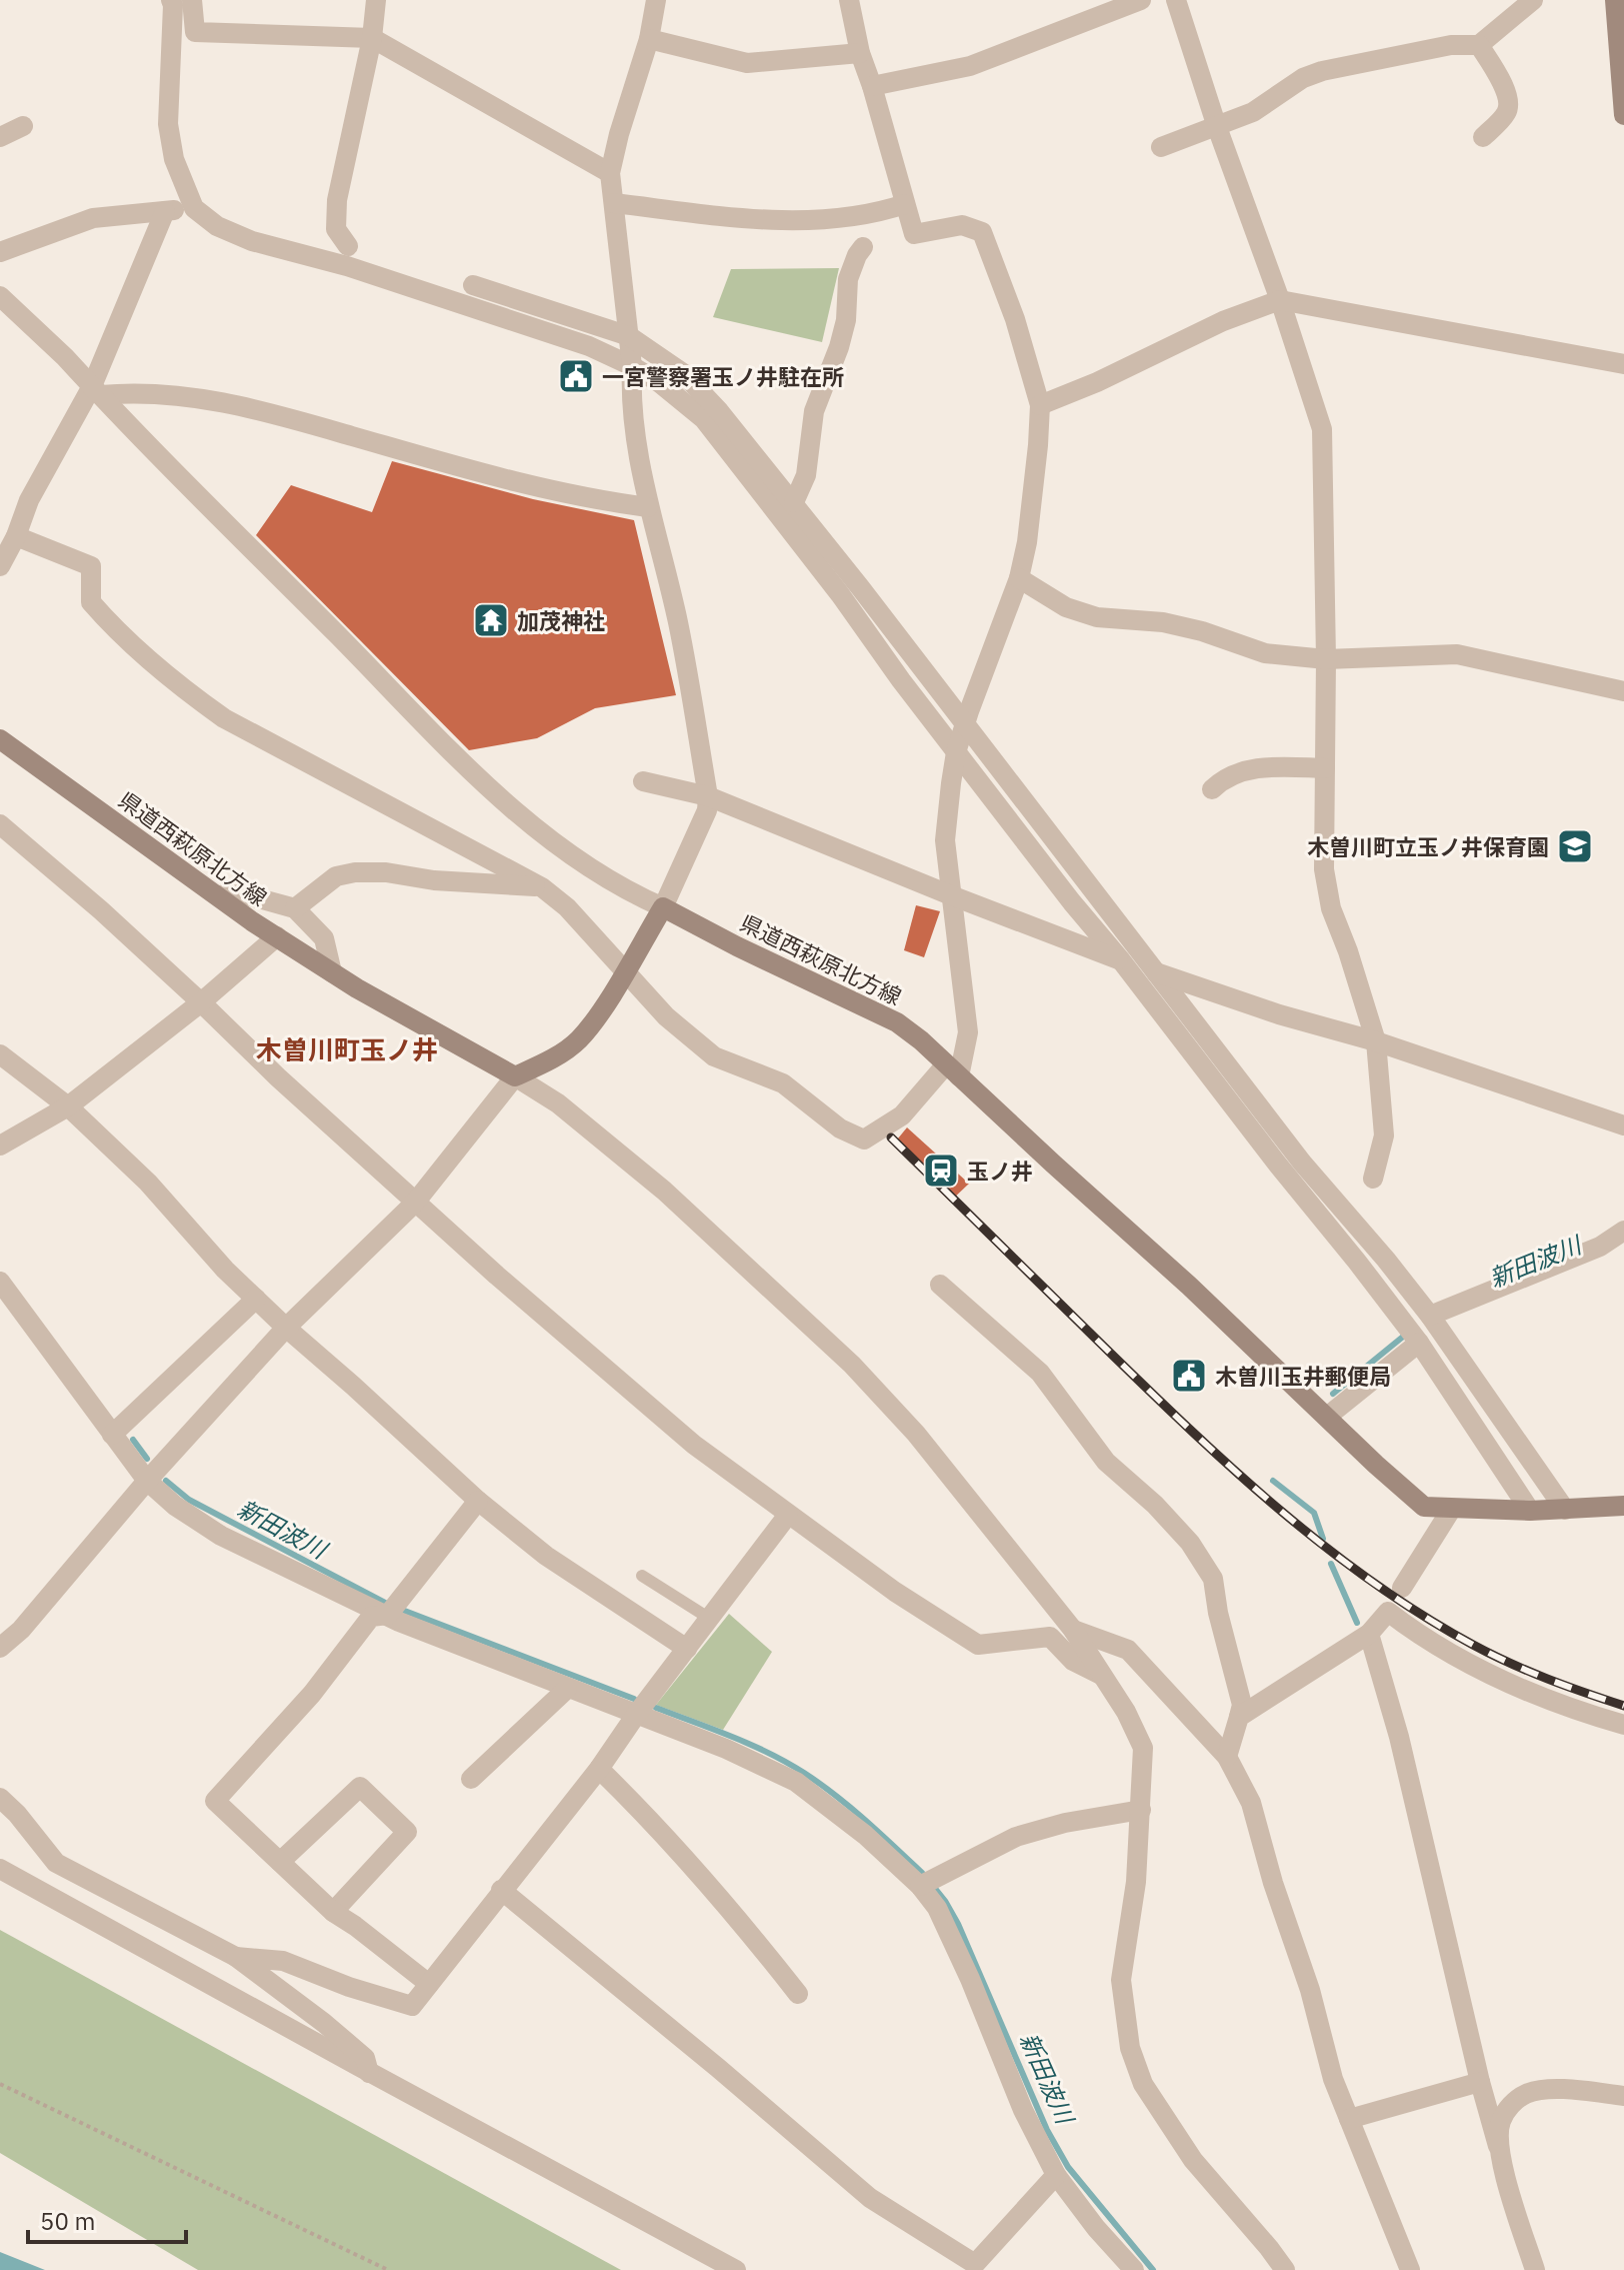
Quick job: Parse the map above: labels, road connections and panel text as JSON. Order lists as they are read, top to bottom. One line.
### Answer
{"streets":{"main road":["県道西萩原北方線"]},"districts":["木曽川町玉ノ井"],"water":["新田波川"],"places":{"public building":["一宮警察署玉ノ井駐在所","木曽川玉井郵便局"],"temple":["加茂神社"],"school or university":["木曽川町立玉ノ井保育園"],"station":["玉ノ井"]},"scale_bar":"50 m"}
